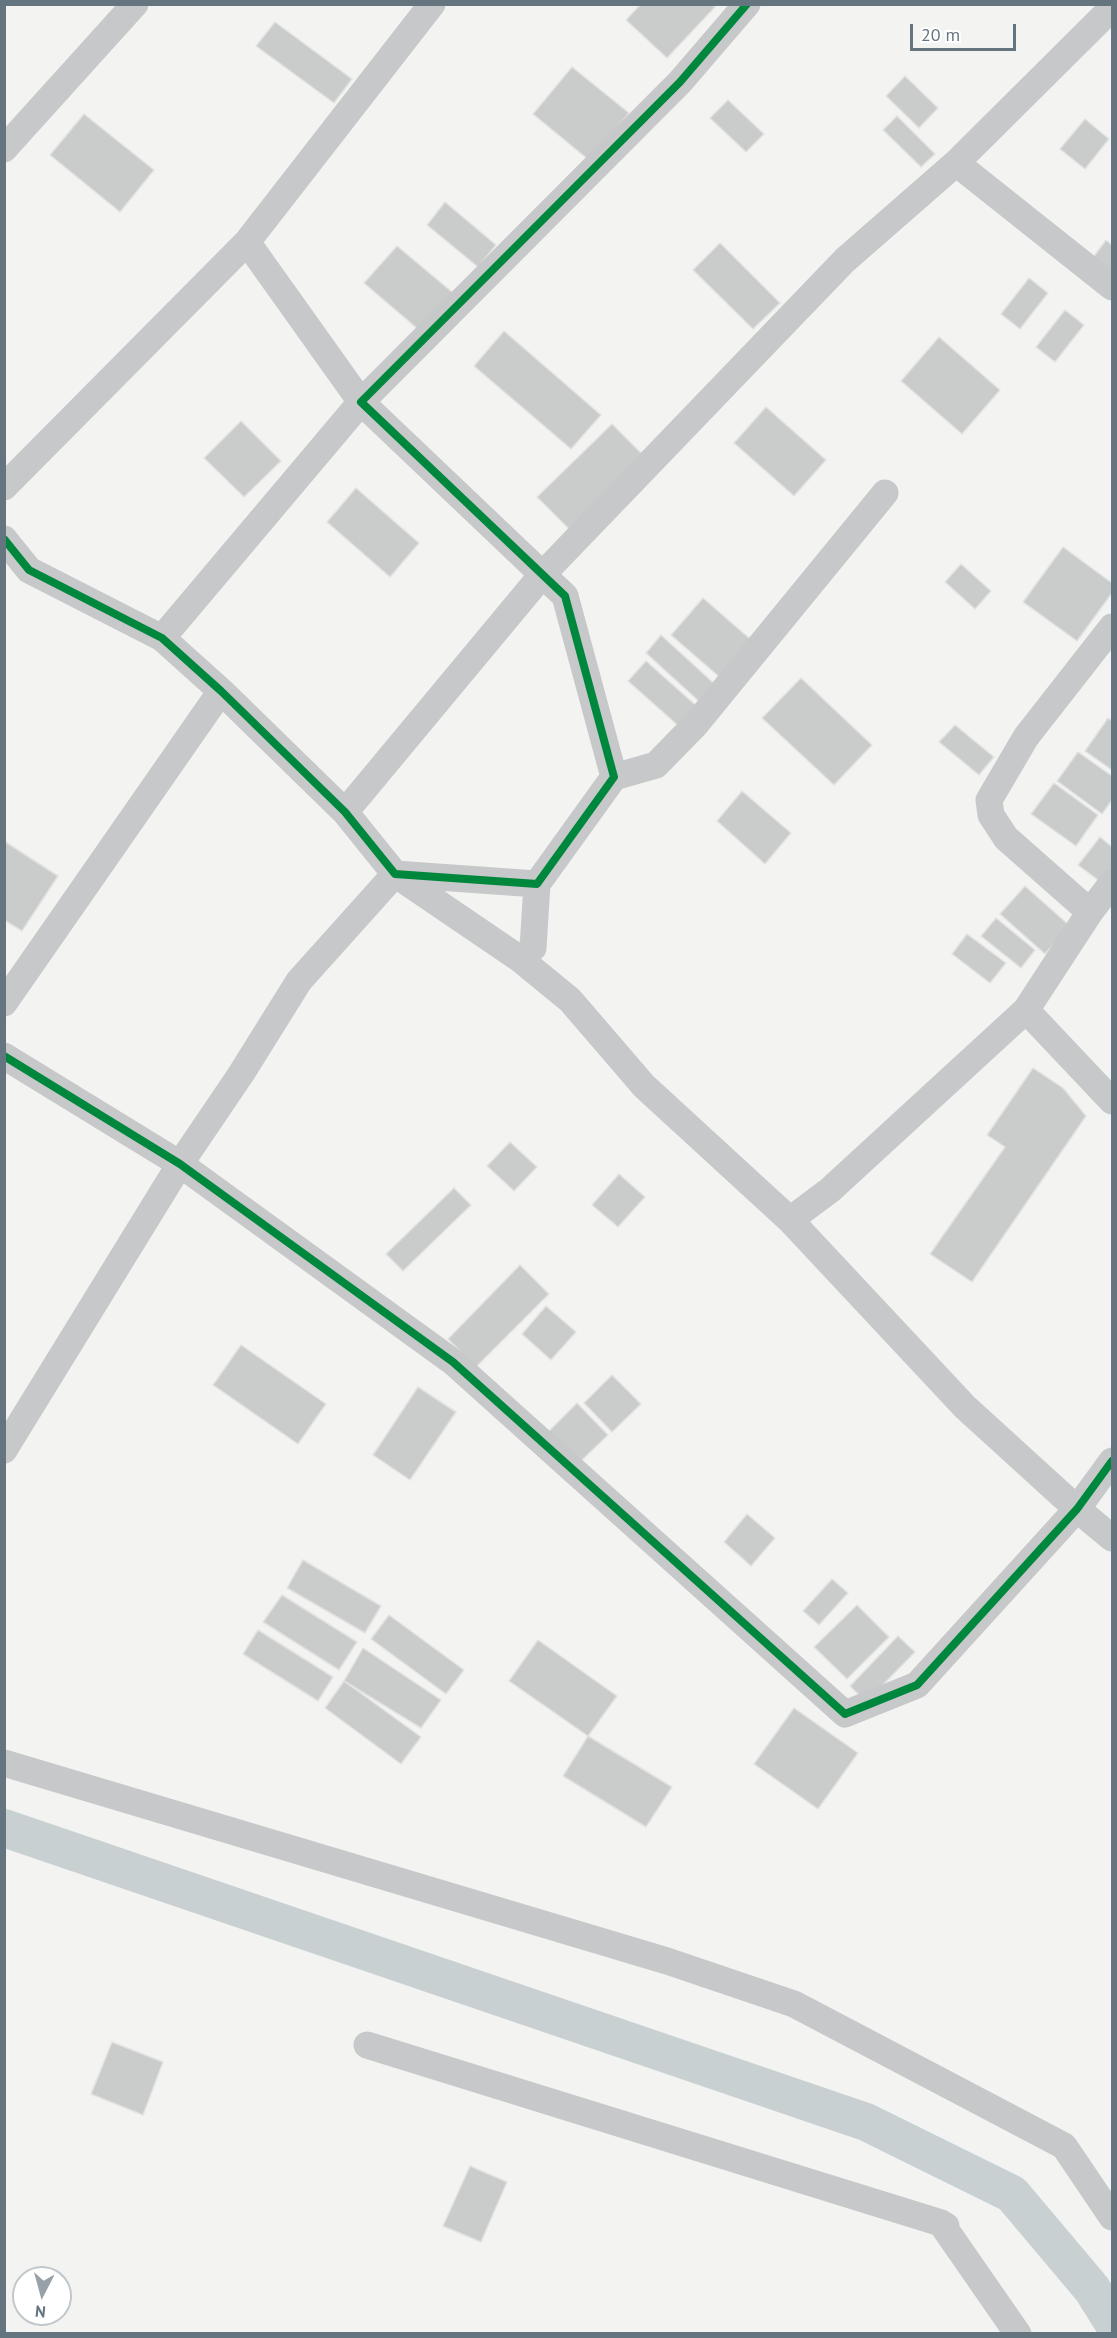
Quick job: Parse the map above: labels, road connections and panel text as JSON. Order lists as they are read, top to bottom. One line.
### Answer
{"scale_bar":"20 m","north":"bottom"}
